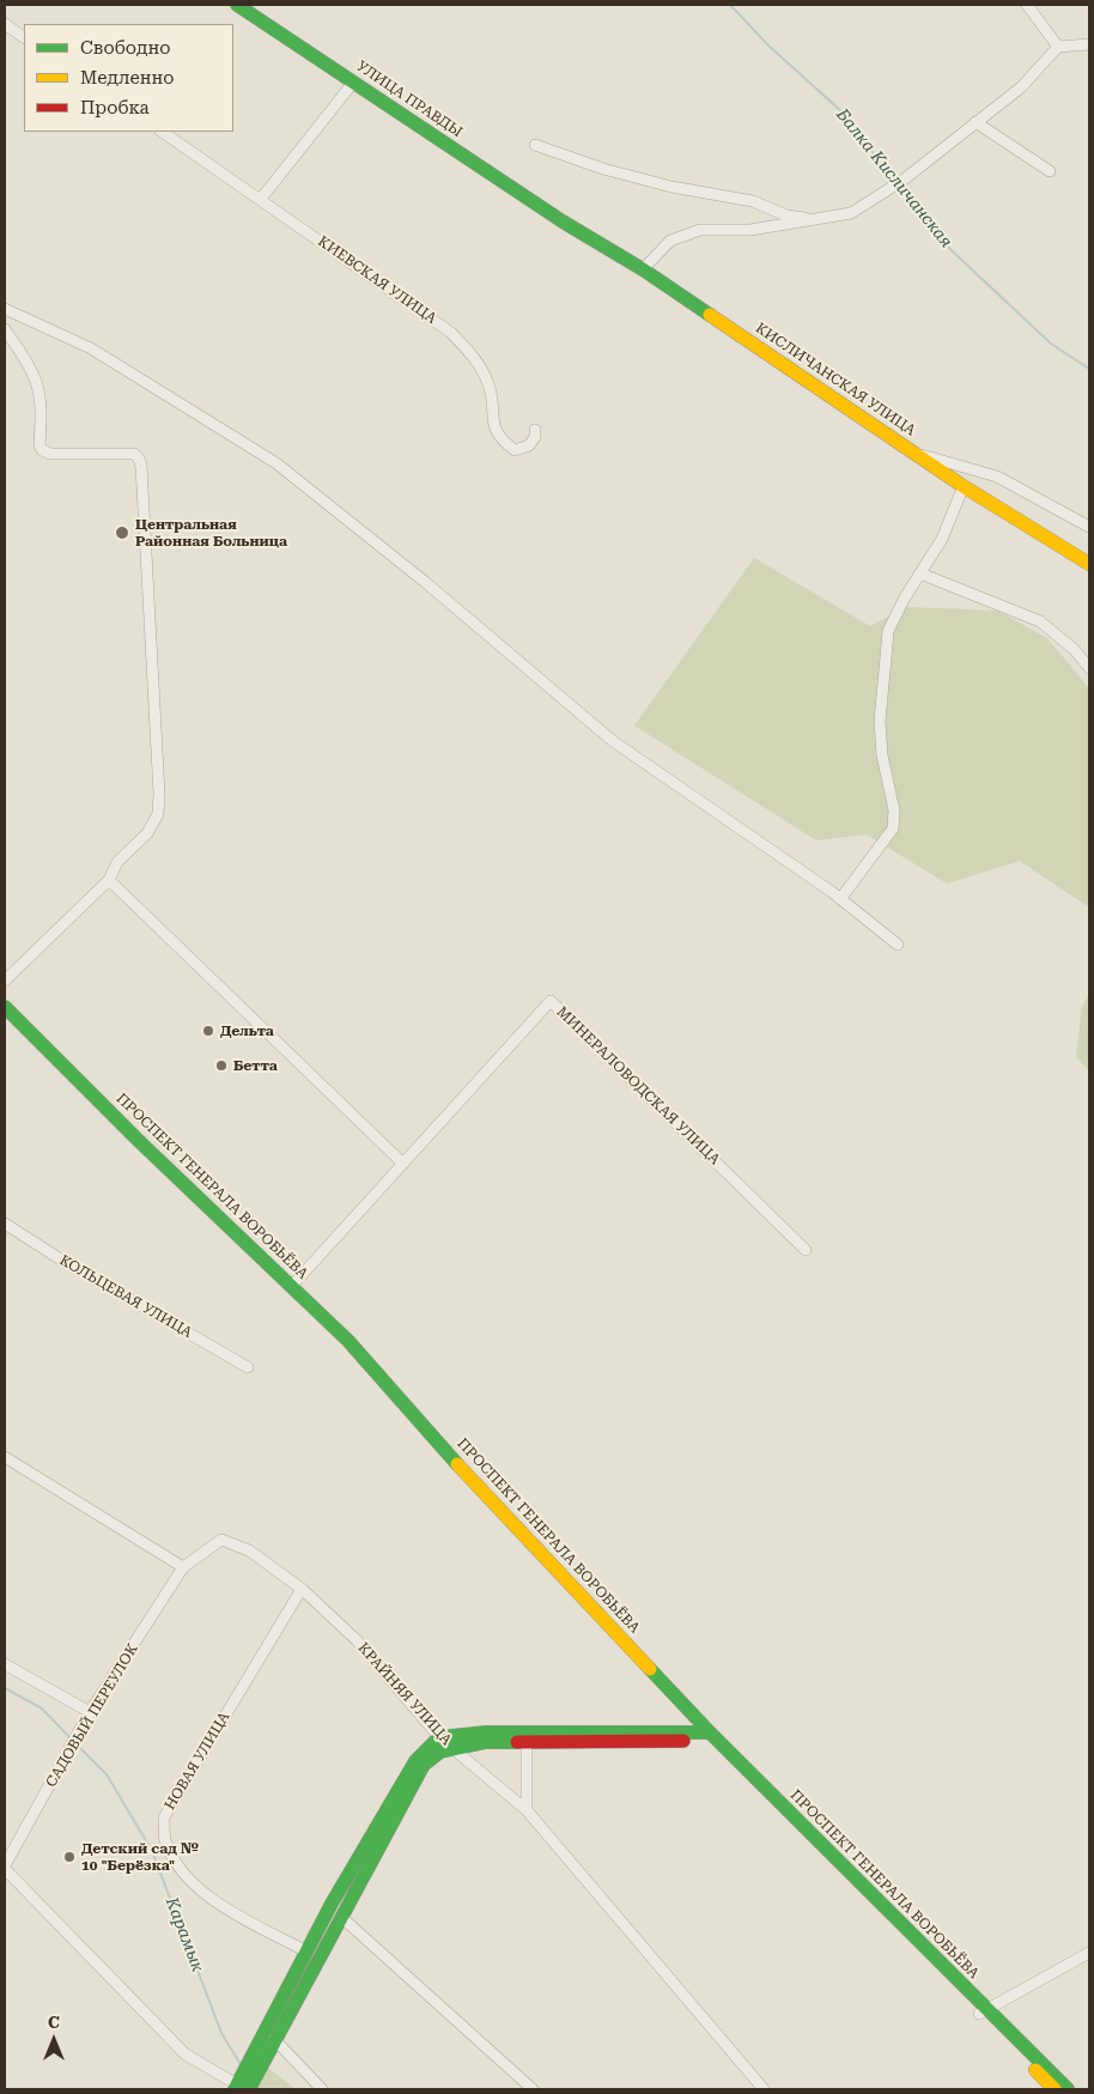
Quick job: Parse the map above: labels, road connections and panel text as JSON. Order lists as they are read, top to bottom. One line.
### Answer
{"streets":{"main road":["УЛИЦА ПРАВДЫ","КИСЛИЧАНСКАЯ УЛИЦА","ПРОСПЕКТ ГЕНЕРАЛА ВОРОБЬЁВА"],"street":["КИЕВСКАЯ УЛИЦА","МИНЕРАЛОВОДСКАЯ УЛИЦА","КОЛЬЦЕВАЯ УЛИЦА","КРАЙНЯЯ УЛИЦА","САДОВЫЙ ПЕРЕУЛОК","НОВАЯ УЛИЦА"]},"crossings":[["УЛИЦА ПРАВДЫ","КИСЛИЧАНСКАЯ УЛИЦА"],["МИНЕРАЛОВОДСКАЯ УЛИЦА","ПРОСПЕКТ ГЕНЕРАЛА ВОРОБЬЁВА"],["КРАЙНЯЯ УЛИЦА","САДОВЫЙ ПЕРЕУЛОК"],["КРАЙНЯЯ УЛИЦА","НОВАЯ УЛИЦА"]],"water":["Балка Кисличанская","Карамык"],"places":["Центральная Районная Больница","Дельта","Бетта","Детский сад № 10 \"Берёзка\""],"legend":["Свободно","Медленно","Пробка"],"north":"top"}
